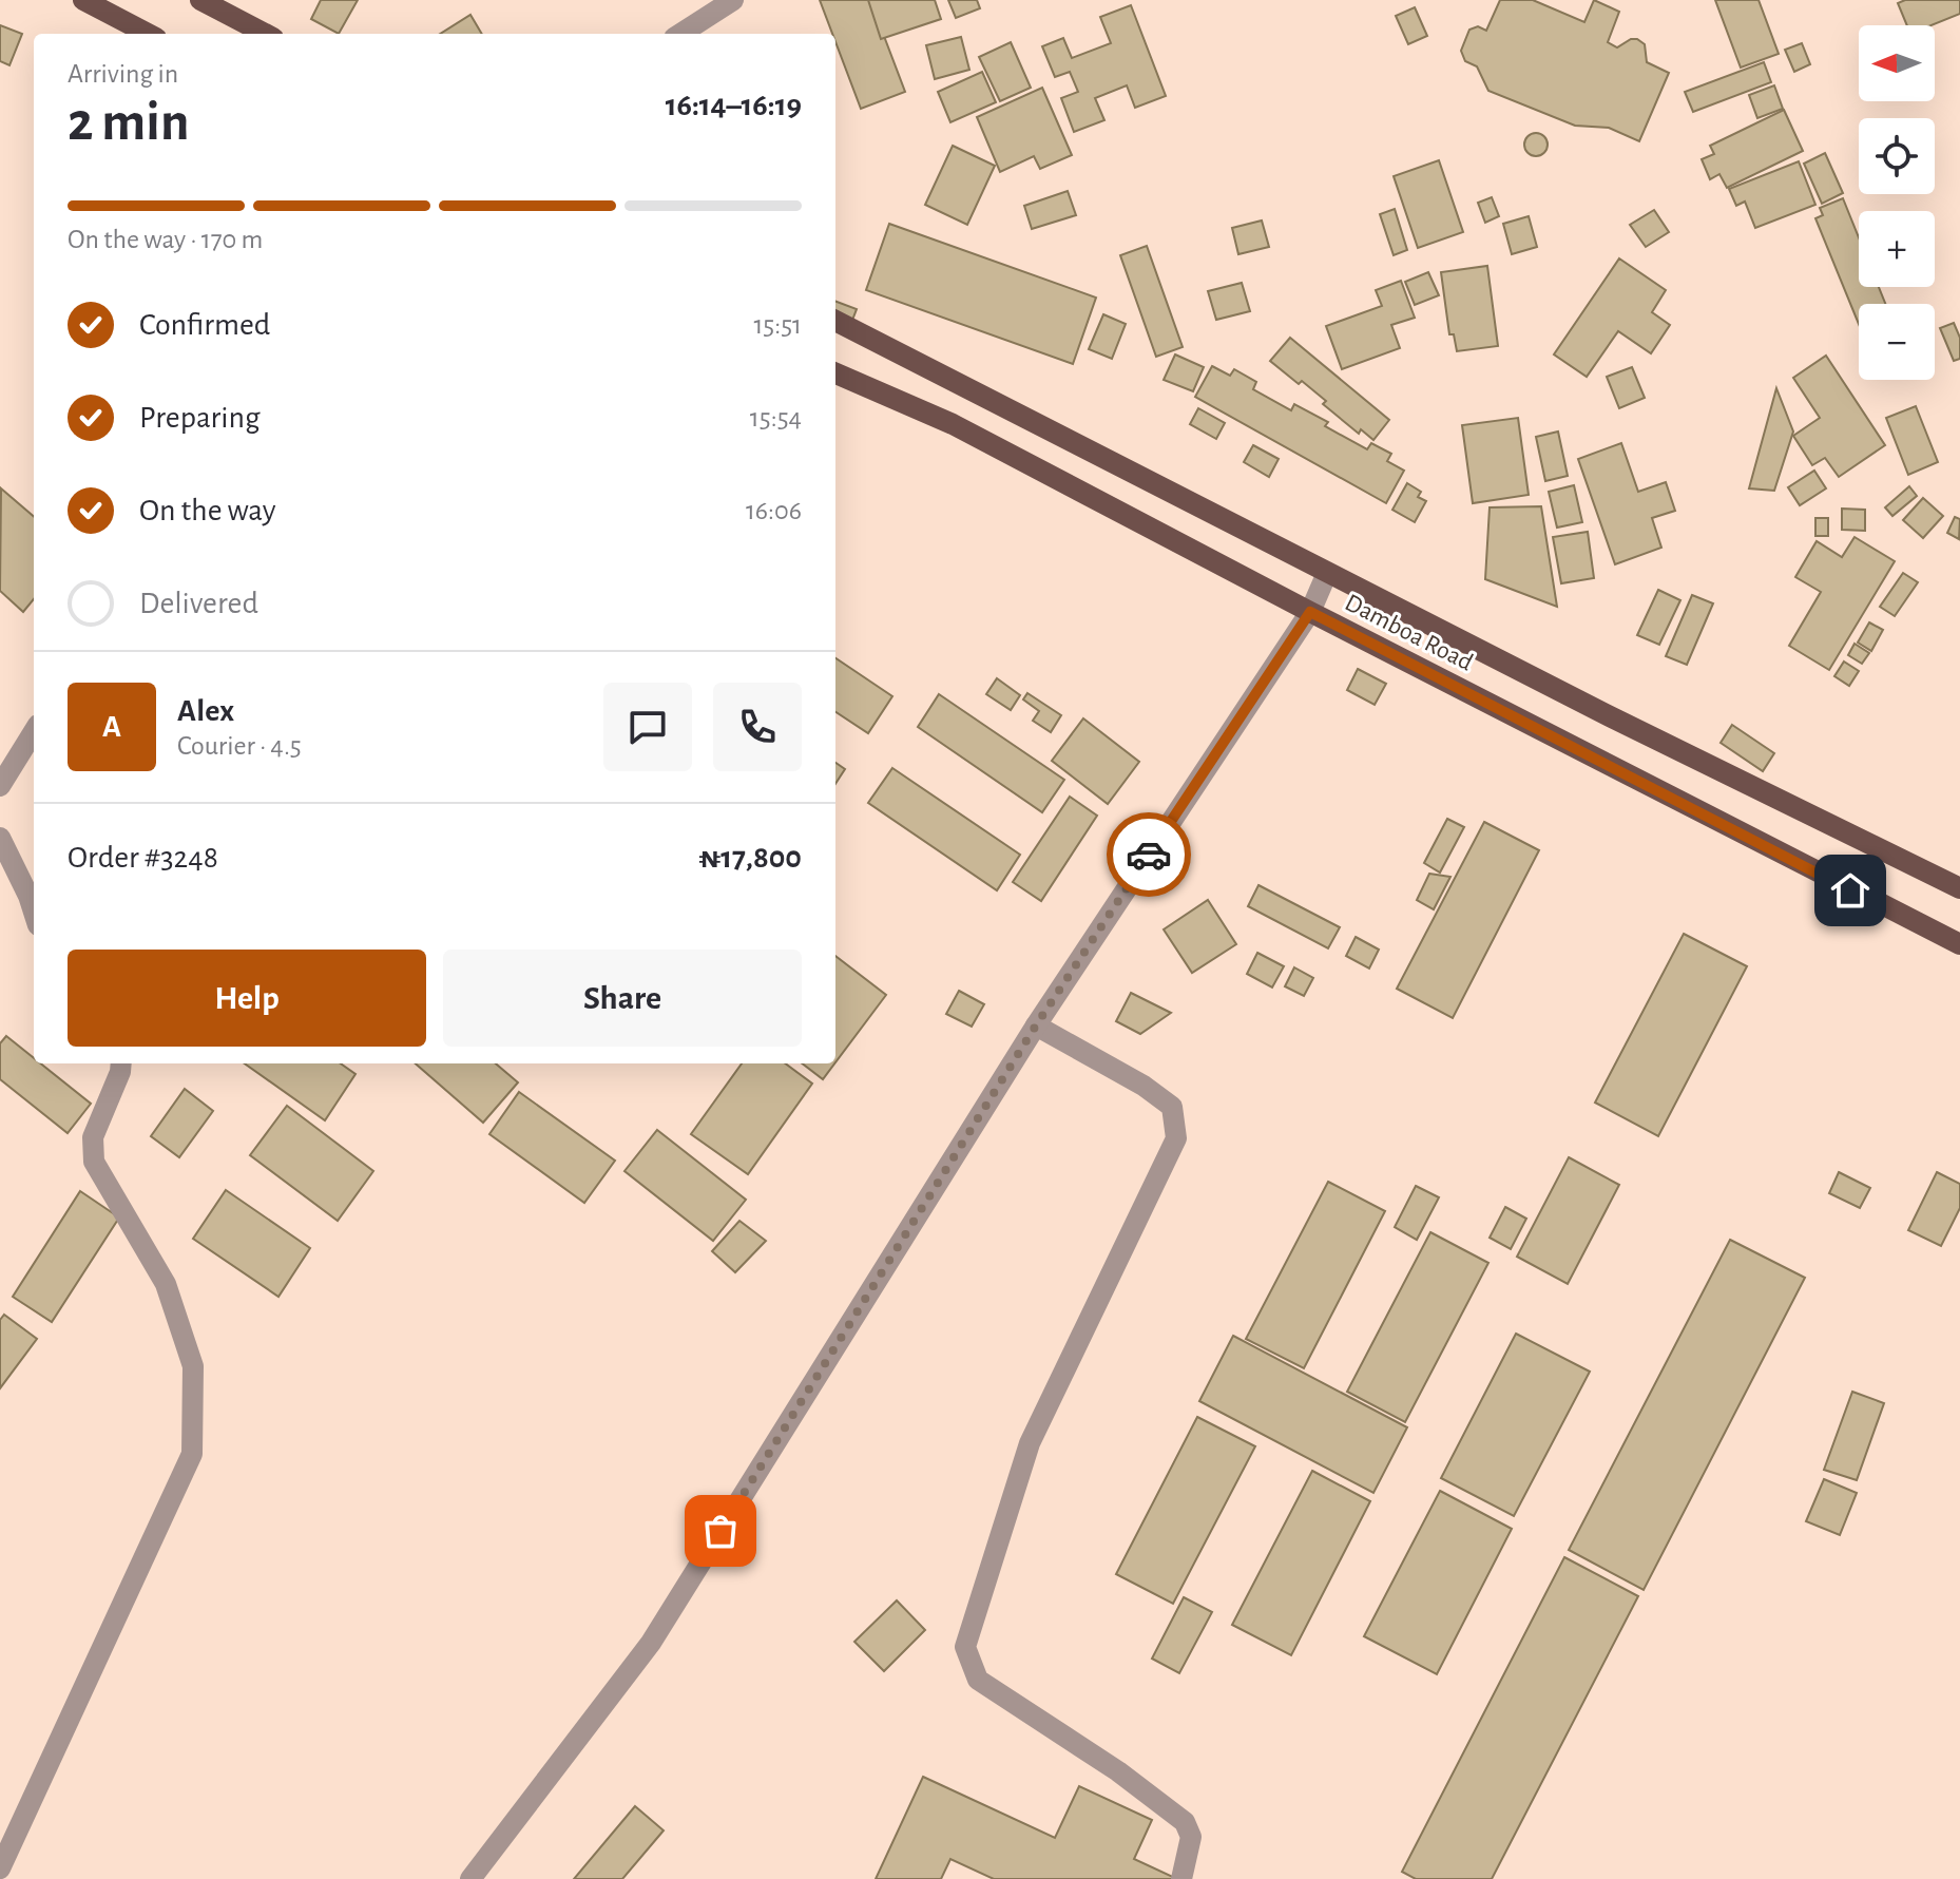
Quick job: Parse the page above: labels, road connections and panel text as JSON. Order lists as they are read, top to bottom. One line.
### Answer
{"streets":{"main road":["Damboa Road"]},"north":"left","page":{"map_buttons":["+","−"],"heading":["2 min","Arriving in","16:14–16:19"],"panel":["Alex","Courier · 4.5","Order #3248","₦17,800"],"bar":"On the way · 170 m","list":[["Confirmed","15:51"],["Preparing","15:54"],["On the way","16:06"],"Delivered"],"round":"A","buttons":["Help","Share"]}}
